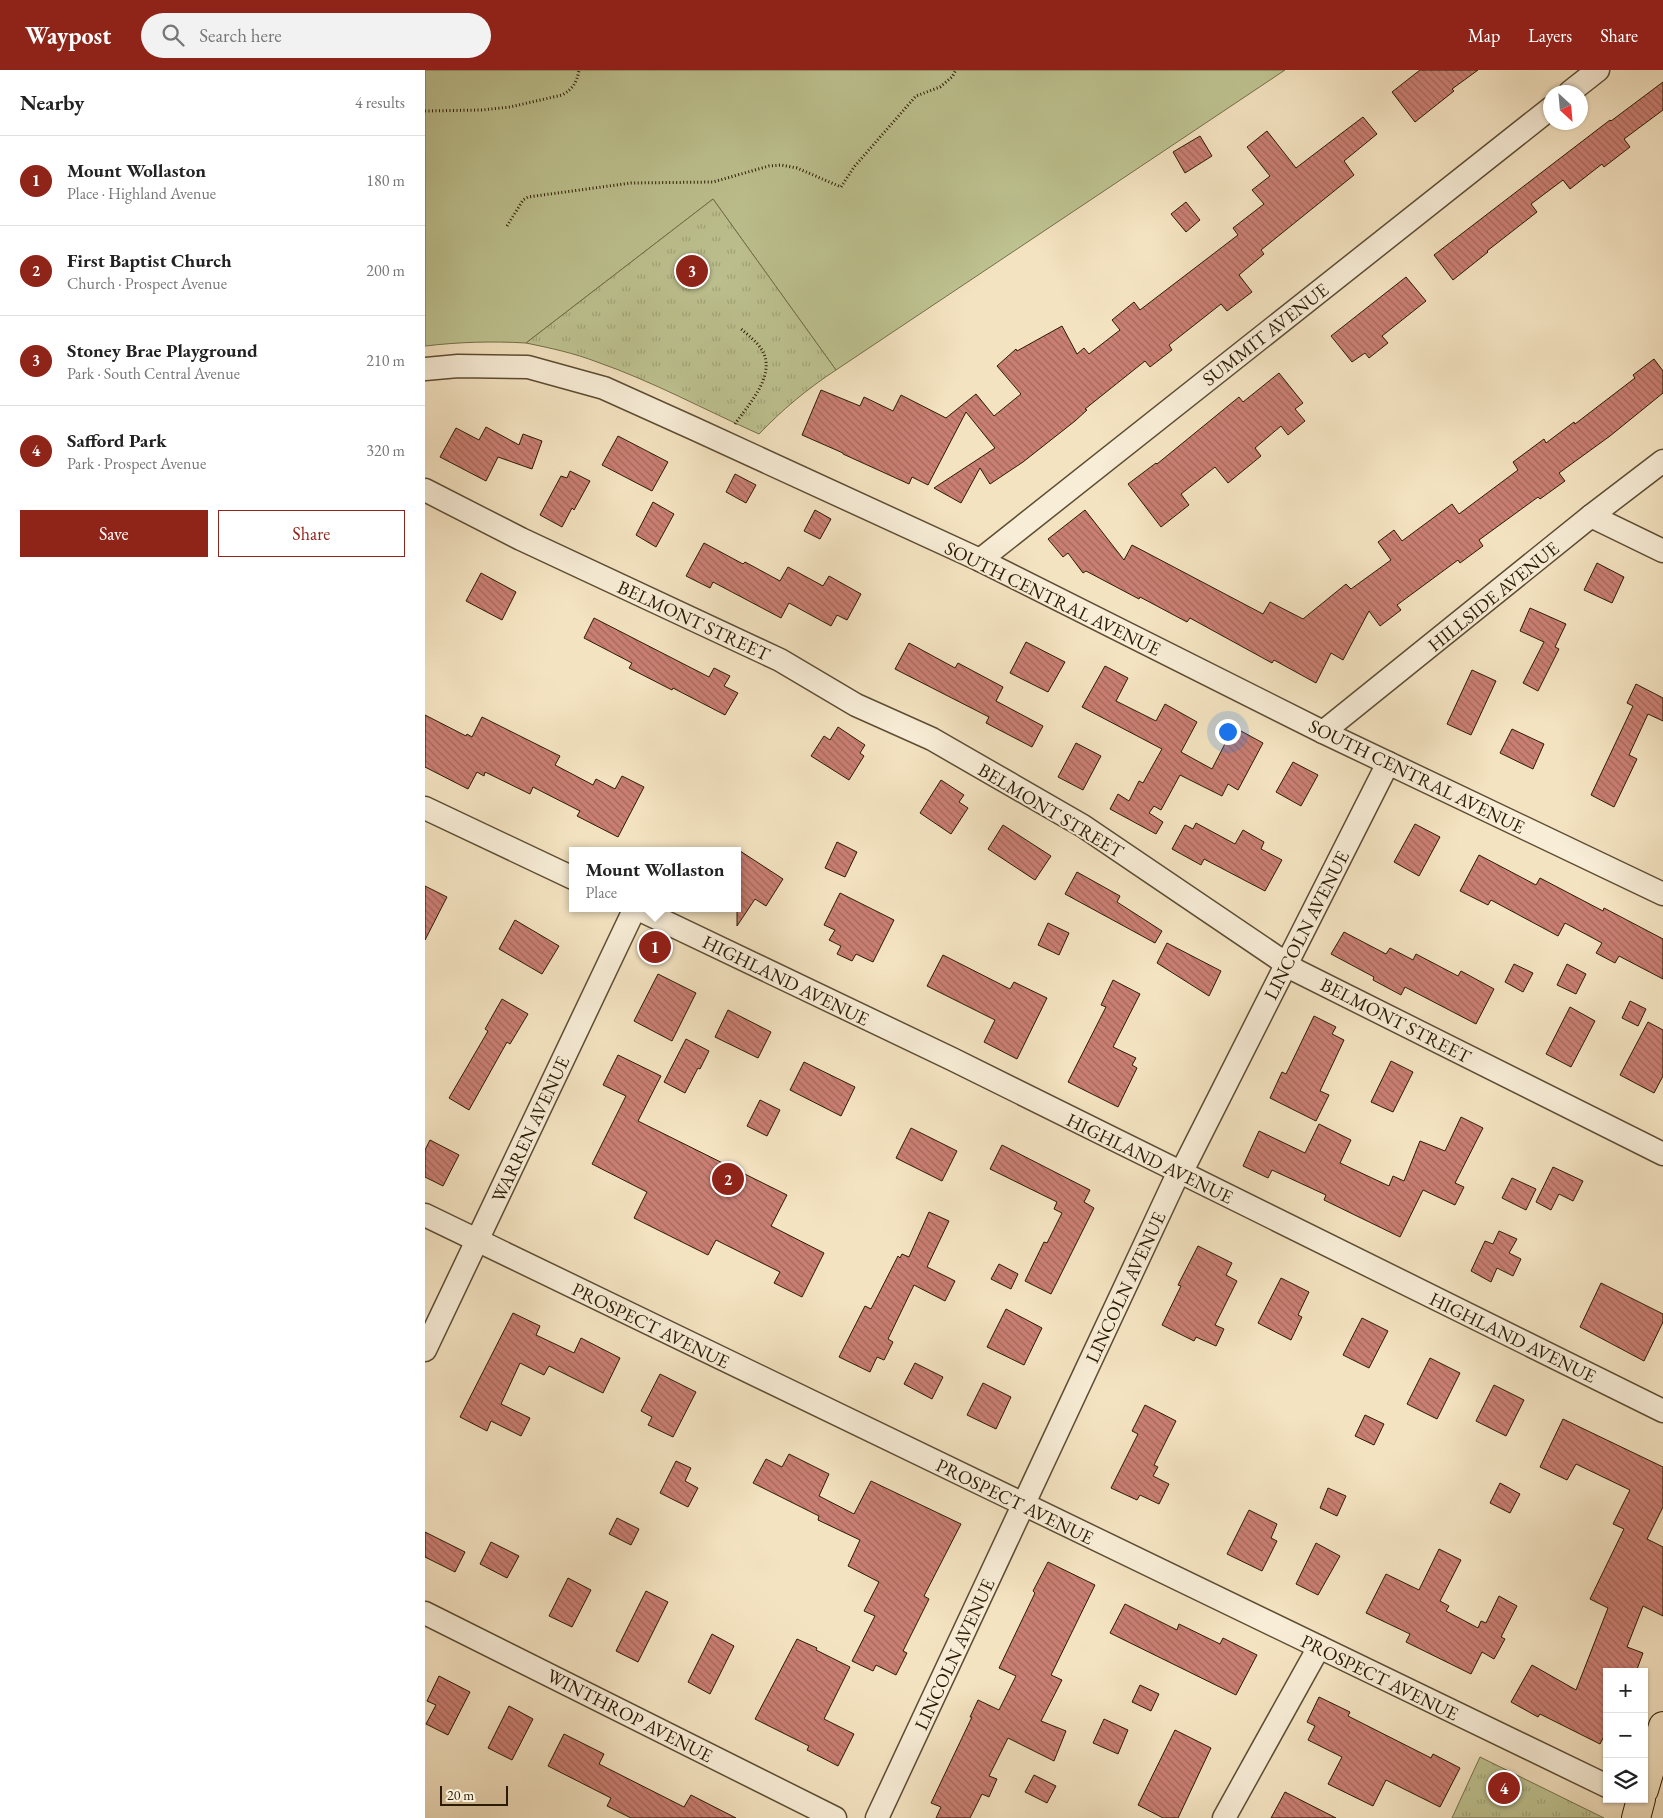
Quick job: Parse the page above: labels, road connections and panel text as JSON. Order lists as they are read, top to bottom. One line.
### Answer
{"streets":{"street":["SUMMIT AVENUE","HILLSIDE AVENUE","SOUTH CENTRAL AVENUE","BELMONT STREET","LINCOLN AVENUE","HIGHLAND AVENUE","WARREN AVENUE","PROSPECT AVENUE","WINTHROP AVENUE"]},"crossings":[["SUMMIT AVENUE","SOUTH CENTRAL AVENUE"],["HILLSIDE AVENUE","SOUTH CENTRAL AVENUE"],["SOUTH CENTRAL AVENUE","LINCOLN AVENUE"],["BELMONT STREET","LINCOLN AVENUE"],["LINCOLN AVENUE","HIGHLAND AVENUE"],["LINCOLN AVENUE","PROSPECT AVENUE"],["WARREN AVENUE","PROSPECT AVENUE"]],"scale_bar":"20 m","north":"bottom right","page":{"header":"Waypost","search":"Search here","nav":["Map","Layers","Share"],"heading":["Nearby","4 results"],"list":[{"mark":"1","name":"Mount Wollaston","note":"Place · Highland Avenue","value":"180 m"},{"mark":"2","name":"First Baptist Church","note":"Church · Prospect Avenue","value":"200 m"},{"mark":"3","name":"Stoney Brae Playground","note":"Park · South Central Avenue","value":"210 m"},{"mark":"4","name":"Safford Park","note":"Park · Prospect Avenue","value":"320 m"}],"pins":["3","1","2","4"],"buttons":["Save","Share"],"popup":["Mount Wollaston","Place"],"map_buttons":["+","−"],"scale":"20 m"}}
